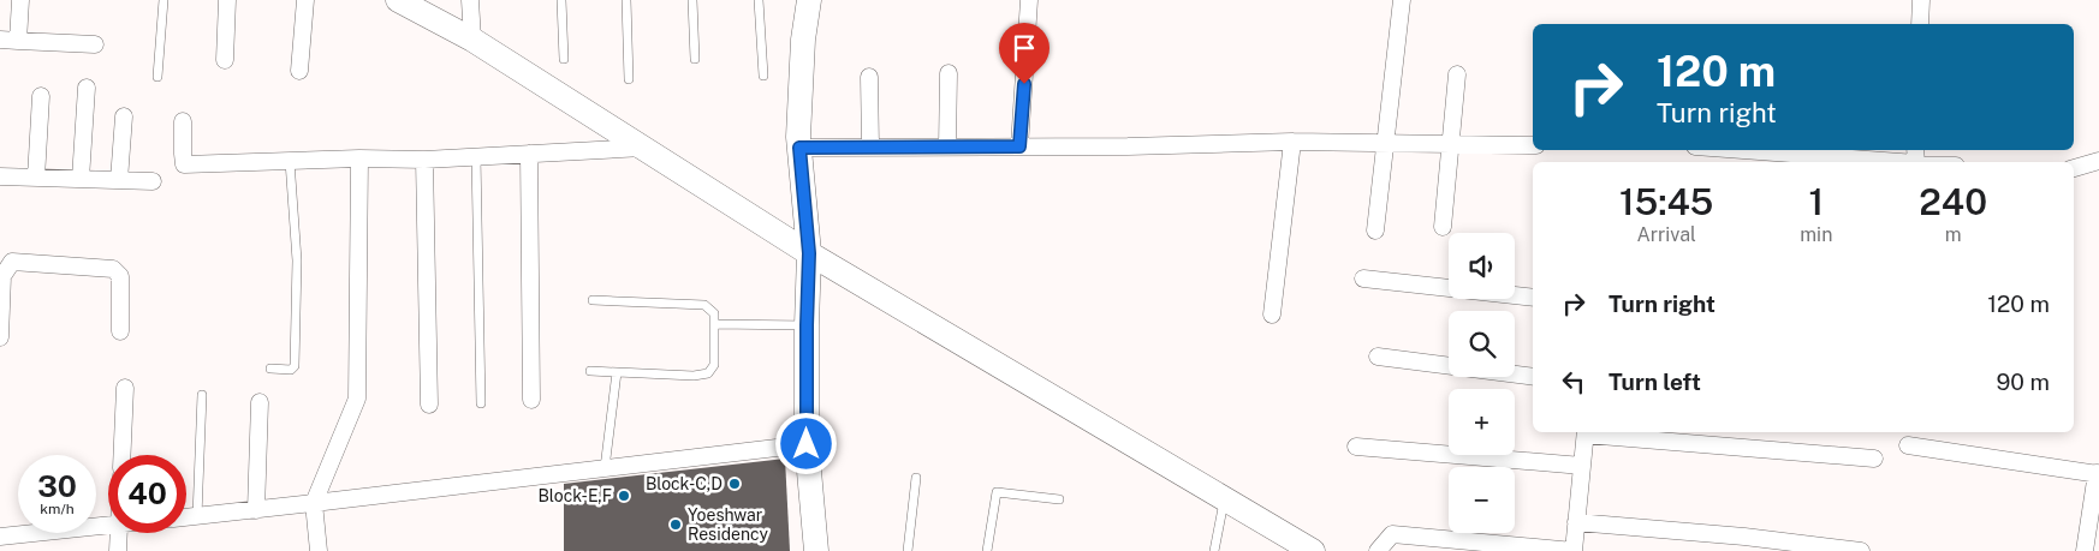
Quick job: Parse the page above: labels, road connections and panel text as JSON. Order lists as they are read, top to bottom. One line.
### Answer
{"places":["Block-C,D","Block-E,F","Yoeshwar Residency"],"page":{"turn":["120 m","Turn right"],"eta":["15:45","Arrival","1","min","240","m"],"map_buttons":["+","−"],"list":[{"name":"Turn right","value":"120 m"},{"name":"Turn left","value":"90 m"}],"speed":"30 km/h","limit":"40"}}
